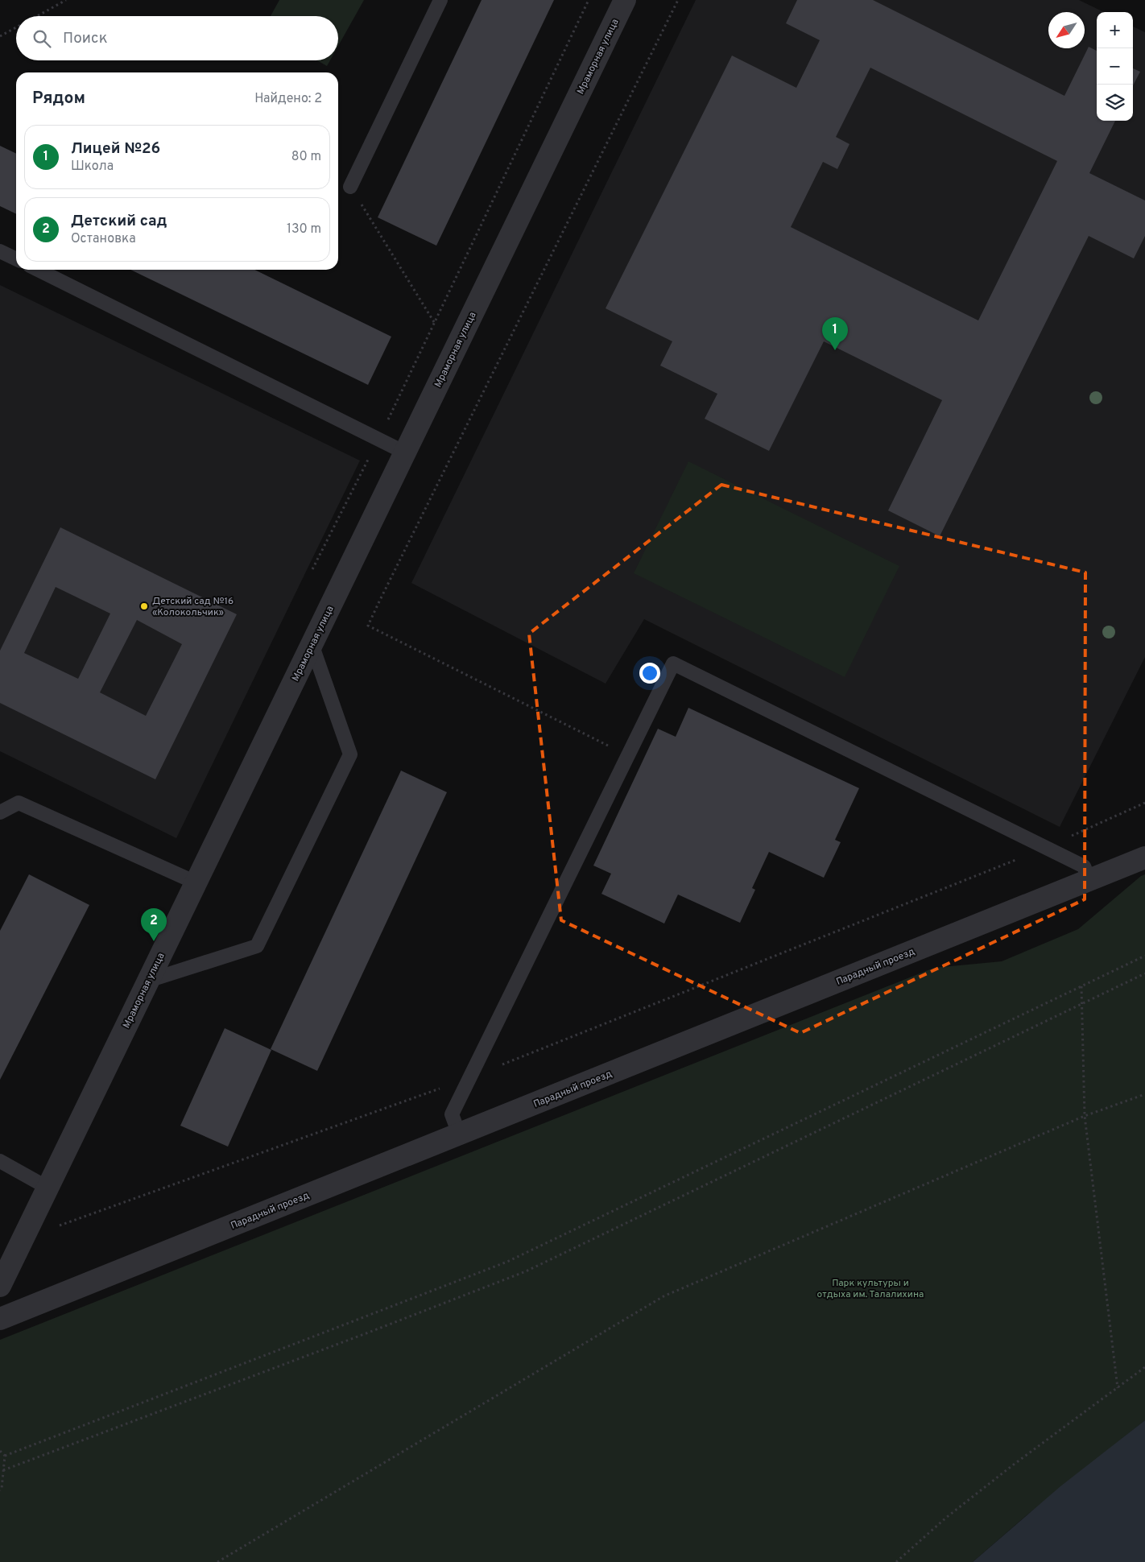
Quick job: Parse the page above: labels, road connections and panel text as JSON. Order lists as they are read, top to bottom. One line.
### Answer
{"streets":{"street":["Мраморная улица","Парадный проезд"]},"parks":["Парк культуры и отдыха им. Талалихина"],"places":["Детский сад №16 «Колокольчик»"],"north":"bottom left","page":{"map_buttons":["+","−"],"search":"Поиск","heading":["Рядом","Найдено: 2"],"list":[{"mark":"1","name":"Лицей №26","note":"Школа","value":"80 m"},{"mark":"2","name":"Детский сад","note":"Остановка","value":"130 m"}],"pins":["1","2"]}}
